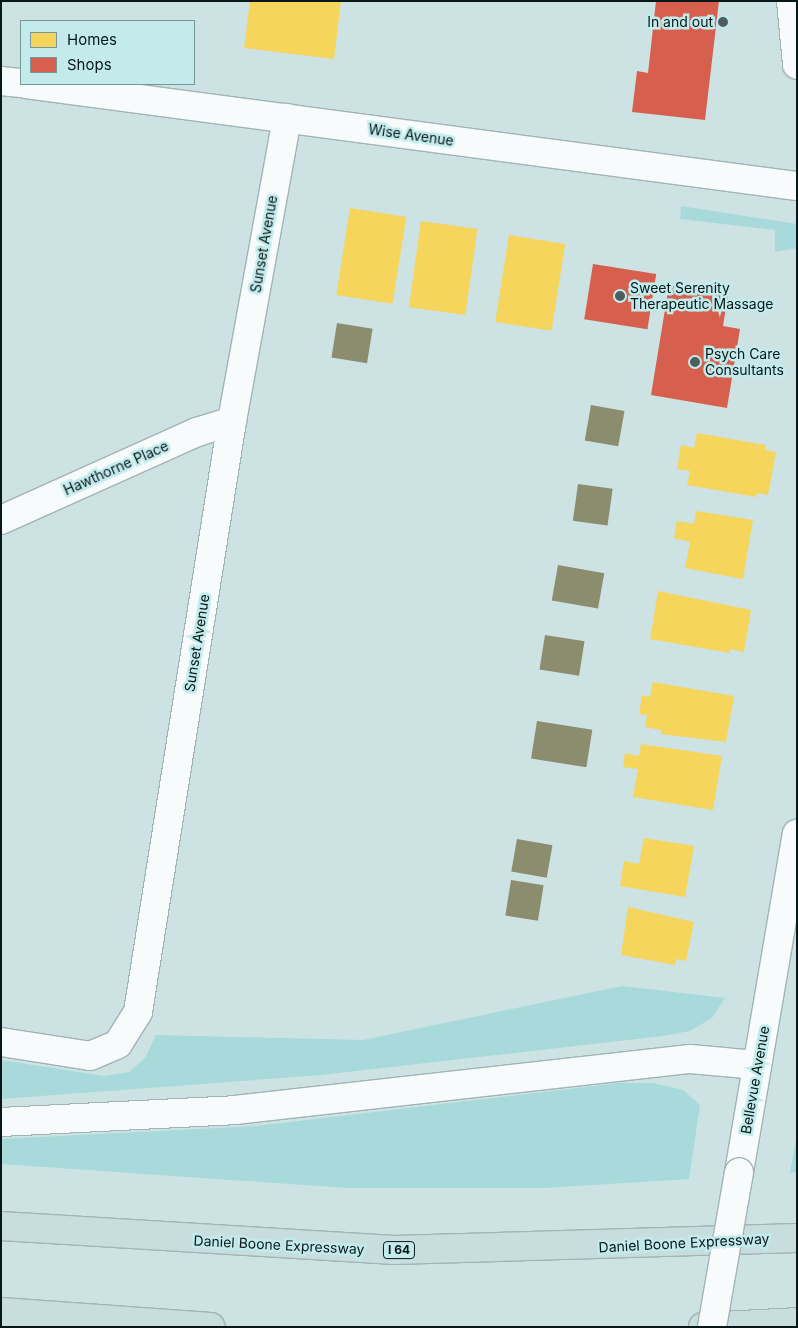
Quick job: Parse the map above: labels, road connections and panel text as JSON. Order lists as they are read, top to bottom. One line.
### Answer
{"streets":{"highway":["Daniel Boone Expressway","I 64"],"street":["Wise Avenue","Sunset Avenue","Hawthorne Place","Bellevue Avenue"]},"crossings":[["Wise Avenue","Sunset Avenue"],["Sunset Avenue","Hawthorne Place"]],"places":["In and out","Sweet Serenity Therapeutic Massage","Psych Care Consultants"],"legend":["Homes","Shops"]}
